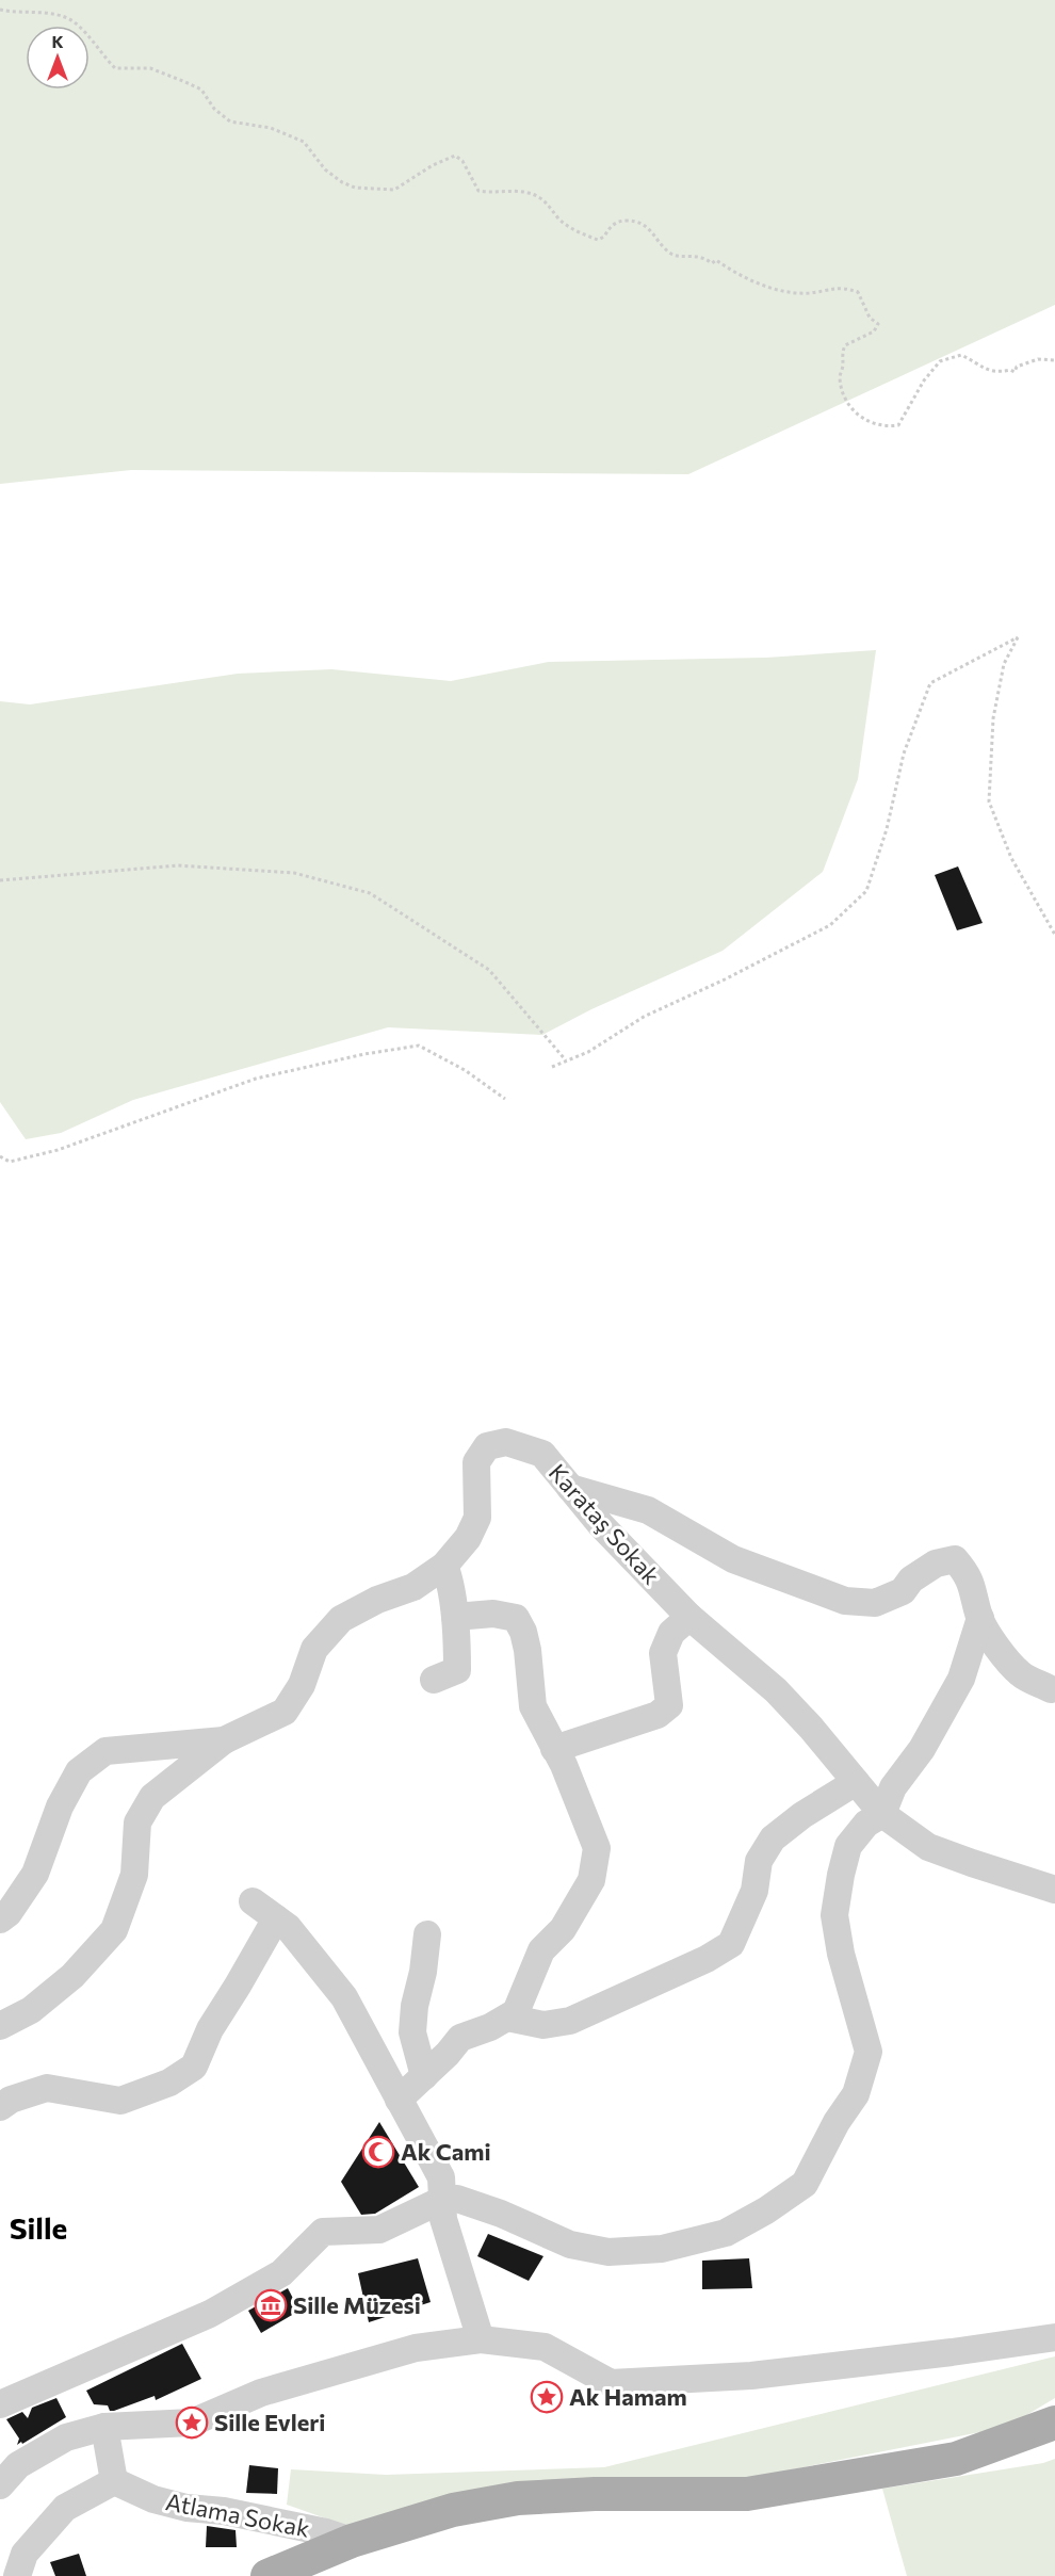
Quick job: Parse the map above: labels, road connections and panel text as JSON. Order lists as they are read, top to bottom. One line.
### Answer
{"streets":{"street":["Karataş Sokak","Atlama Sokak"]},"districts":["Sille"],"places":{"mosque":["Ak Cami"],"museum":["Sille Müzesi"],"place":["Ak Hamam","Sille Evleri"]},"north":"top"}
